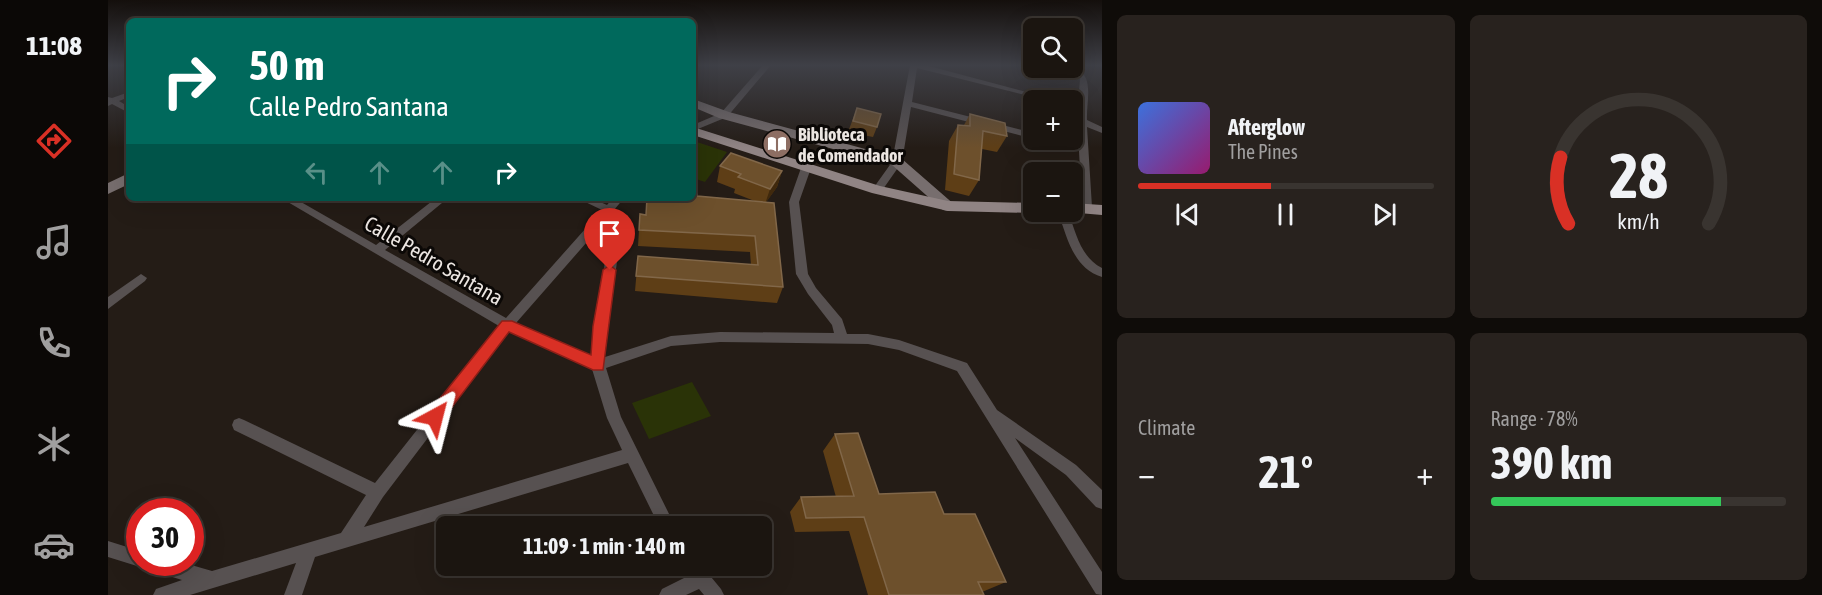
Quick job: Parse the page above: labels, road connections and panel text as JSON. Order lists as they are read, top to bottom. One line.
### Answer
{"streets":{"street":["Calle Pedro Santana"]},"places":{"library":["Biblioteca de Comendador"]},"page":{"tabs":"11:08","map_buttons":["+","−"],"turn":["50 m","Calle Pedro Santana"],"song":["Afterglow","The Pines"],"tile":["Climate",["Range · 78%","390 km"]],"heat":["−","21°","+"],"limit":"30","trip":"11:09 · 1 min · 140 m","gauge":["28","km/h"]}}
